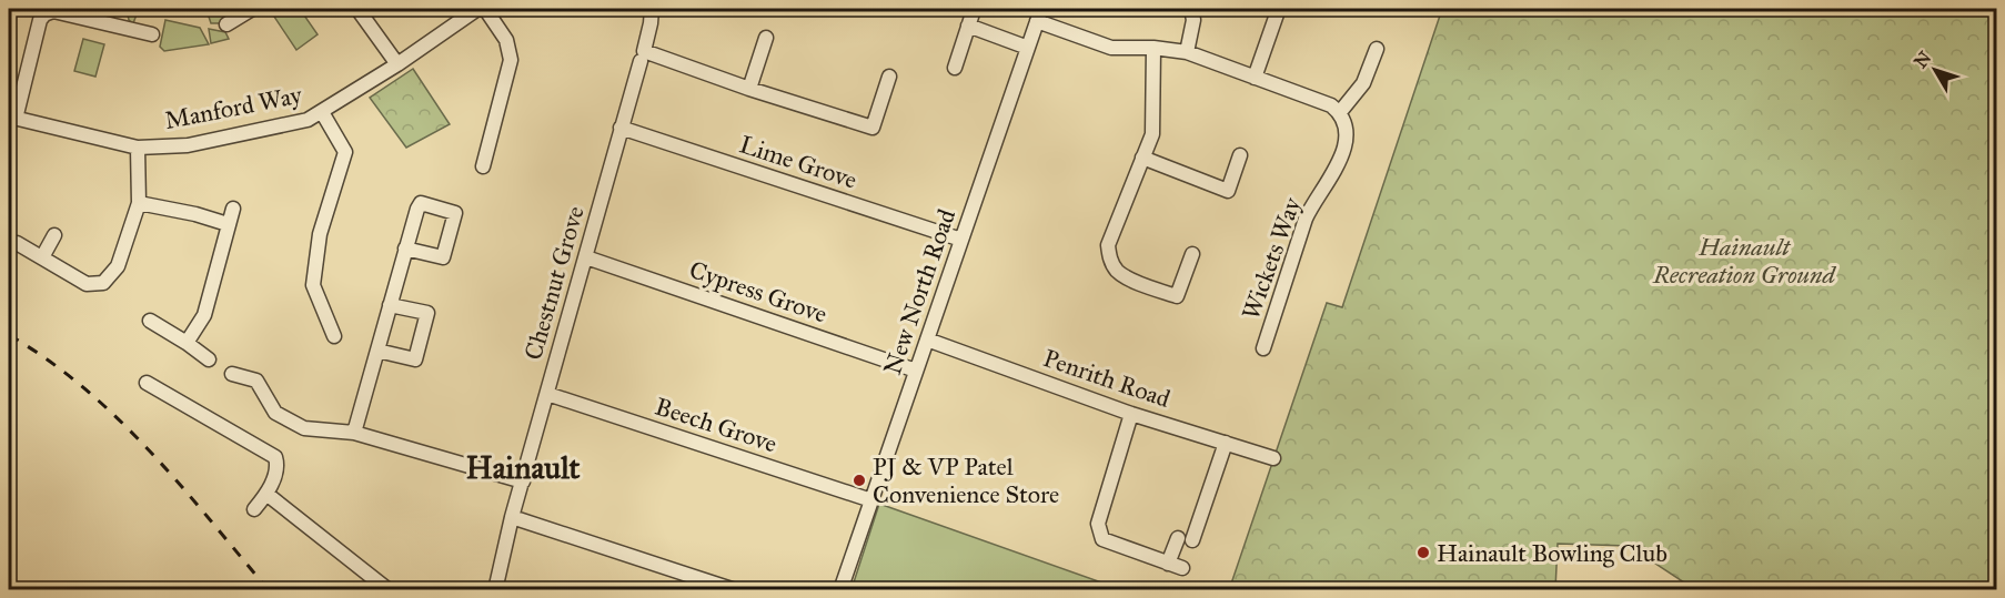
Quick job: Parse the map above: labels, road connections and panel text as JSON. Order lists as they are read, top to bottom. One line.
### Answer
{"streets":{"street":["Manford Way","Lime Grove","Wickets Way","Chestnut Grove","Cypress Grove","New North Road","Penrith Road","Beech Grove"]},"crossings":[["Lime Grove","Chestnut Grove"],["Lime Grove","New North Road"],["Chestnut Grove","Cypress Grove"],["Chestnut Grove","Beech Grove"],["Cypress Grove","New North Road"],["New North Road","Penrith Road"],["New North Road","Beech Grove"]],"districts":["Hainault"],"parks":["Hainault Recreation Ground"],"places":["PJ & VP Patel Convenience Store","Hainault Bowling Club"],"north":"top left"}
